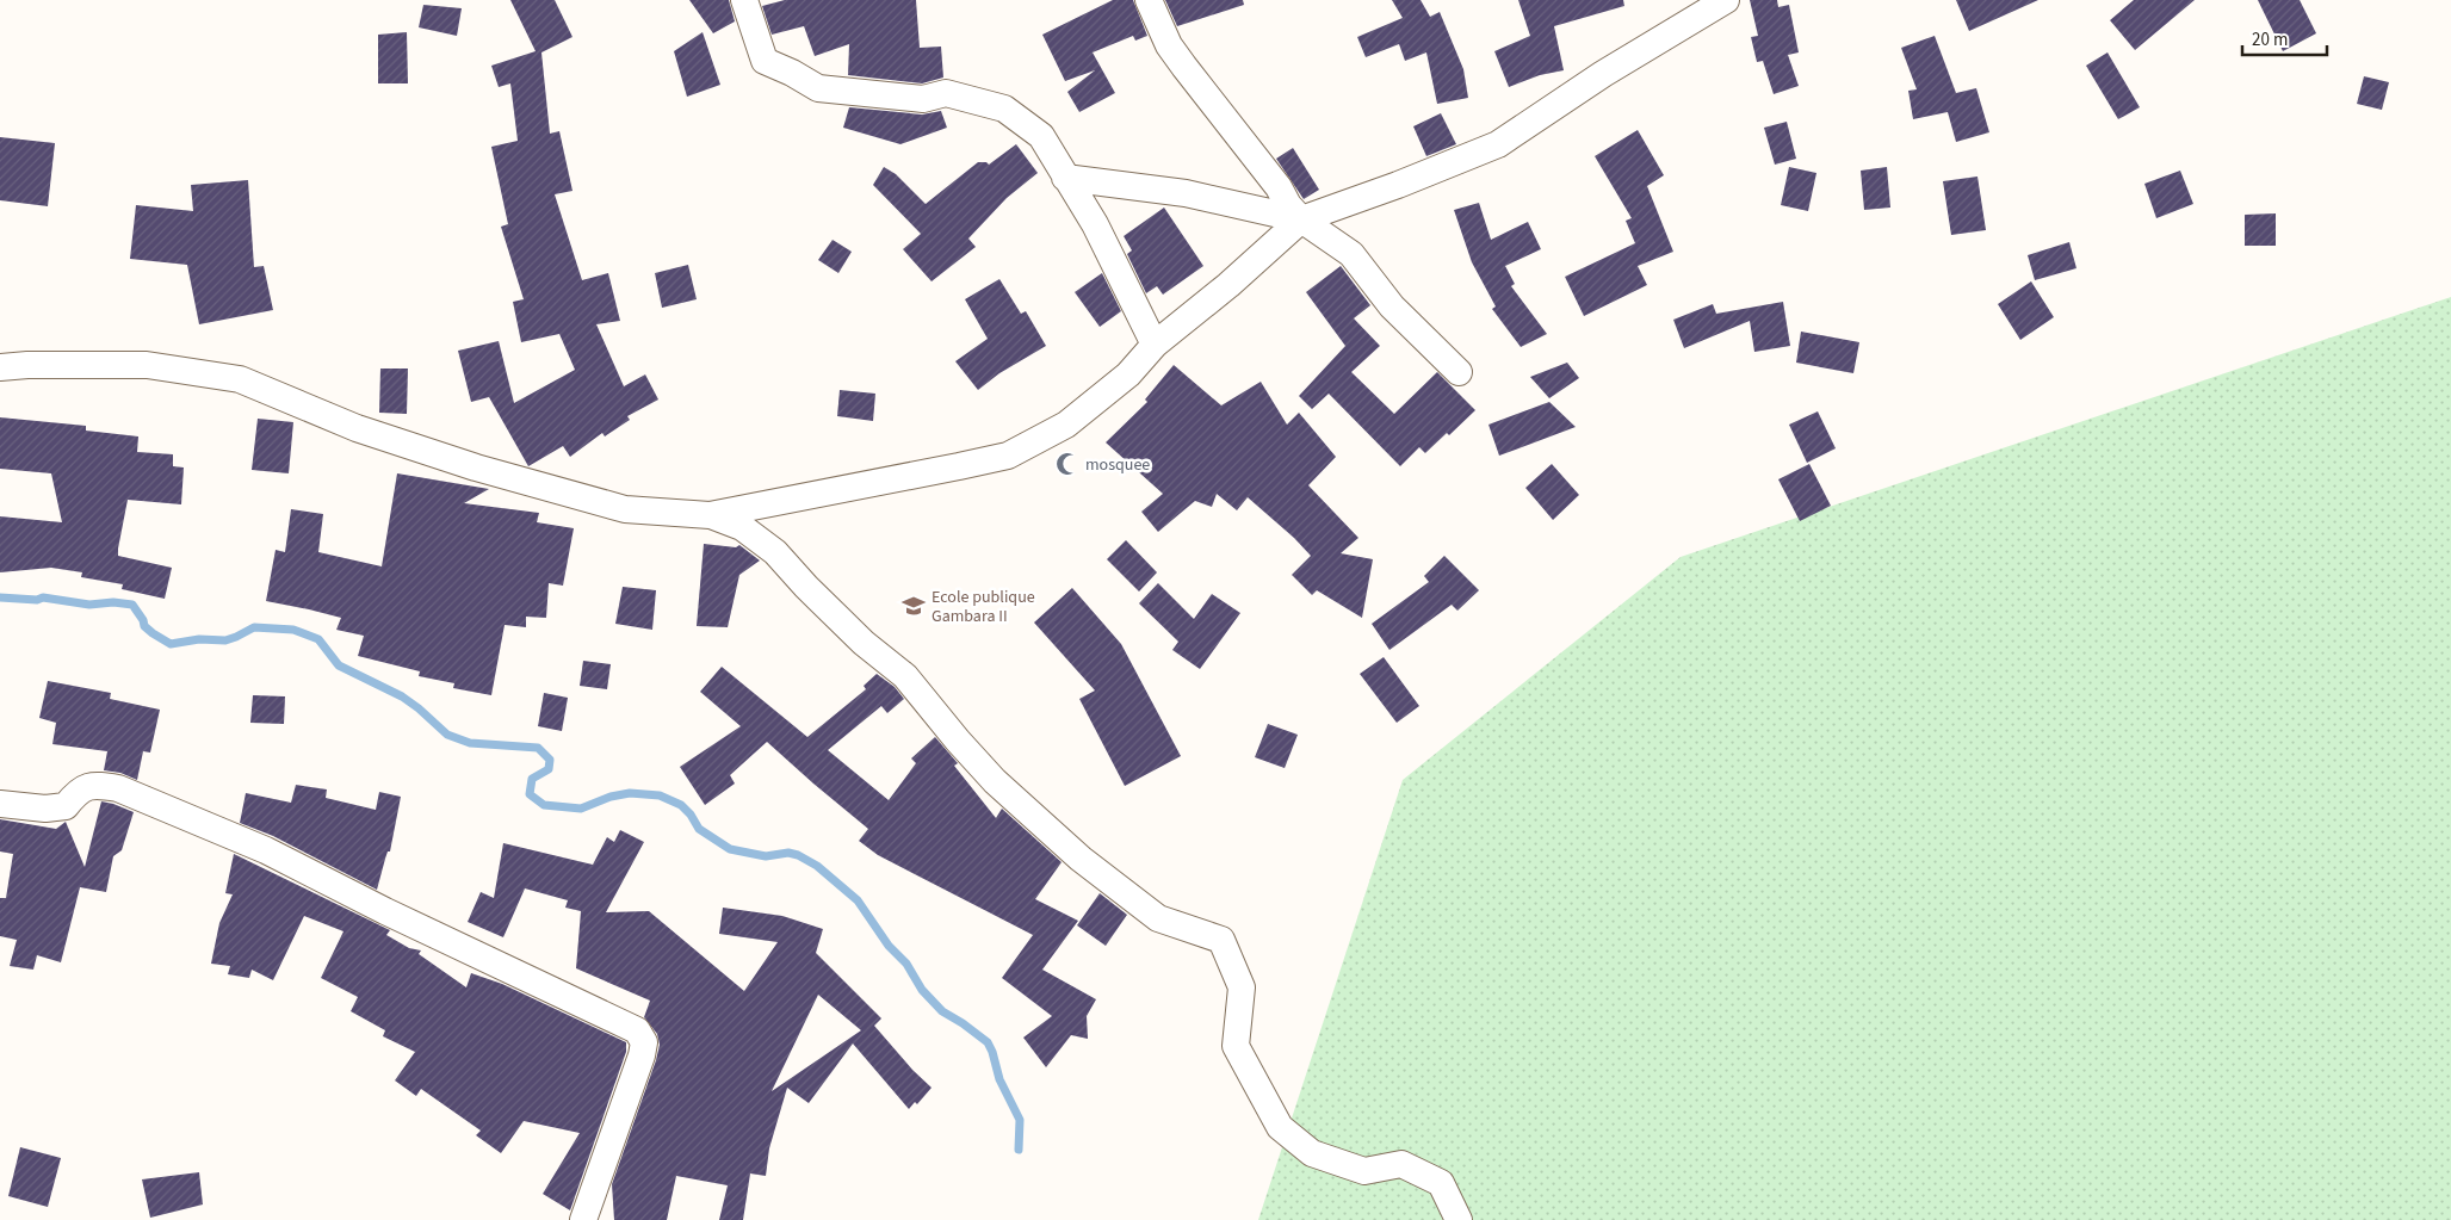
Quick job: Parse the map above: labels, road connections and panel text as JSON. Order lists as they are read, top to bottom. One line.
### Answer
{"places":{"mosque":["mosquee"],"school or university":["Ecole publique Gambara II"]},"scale_bar":"20 m"}
